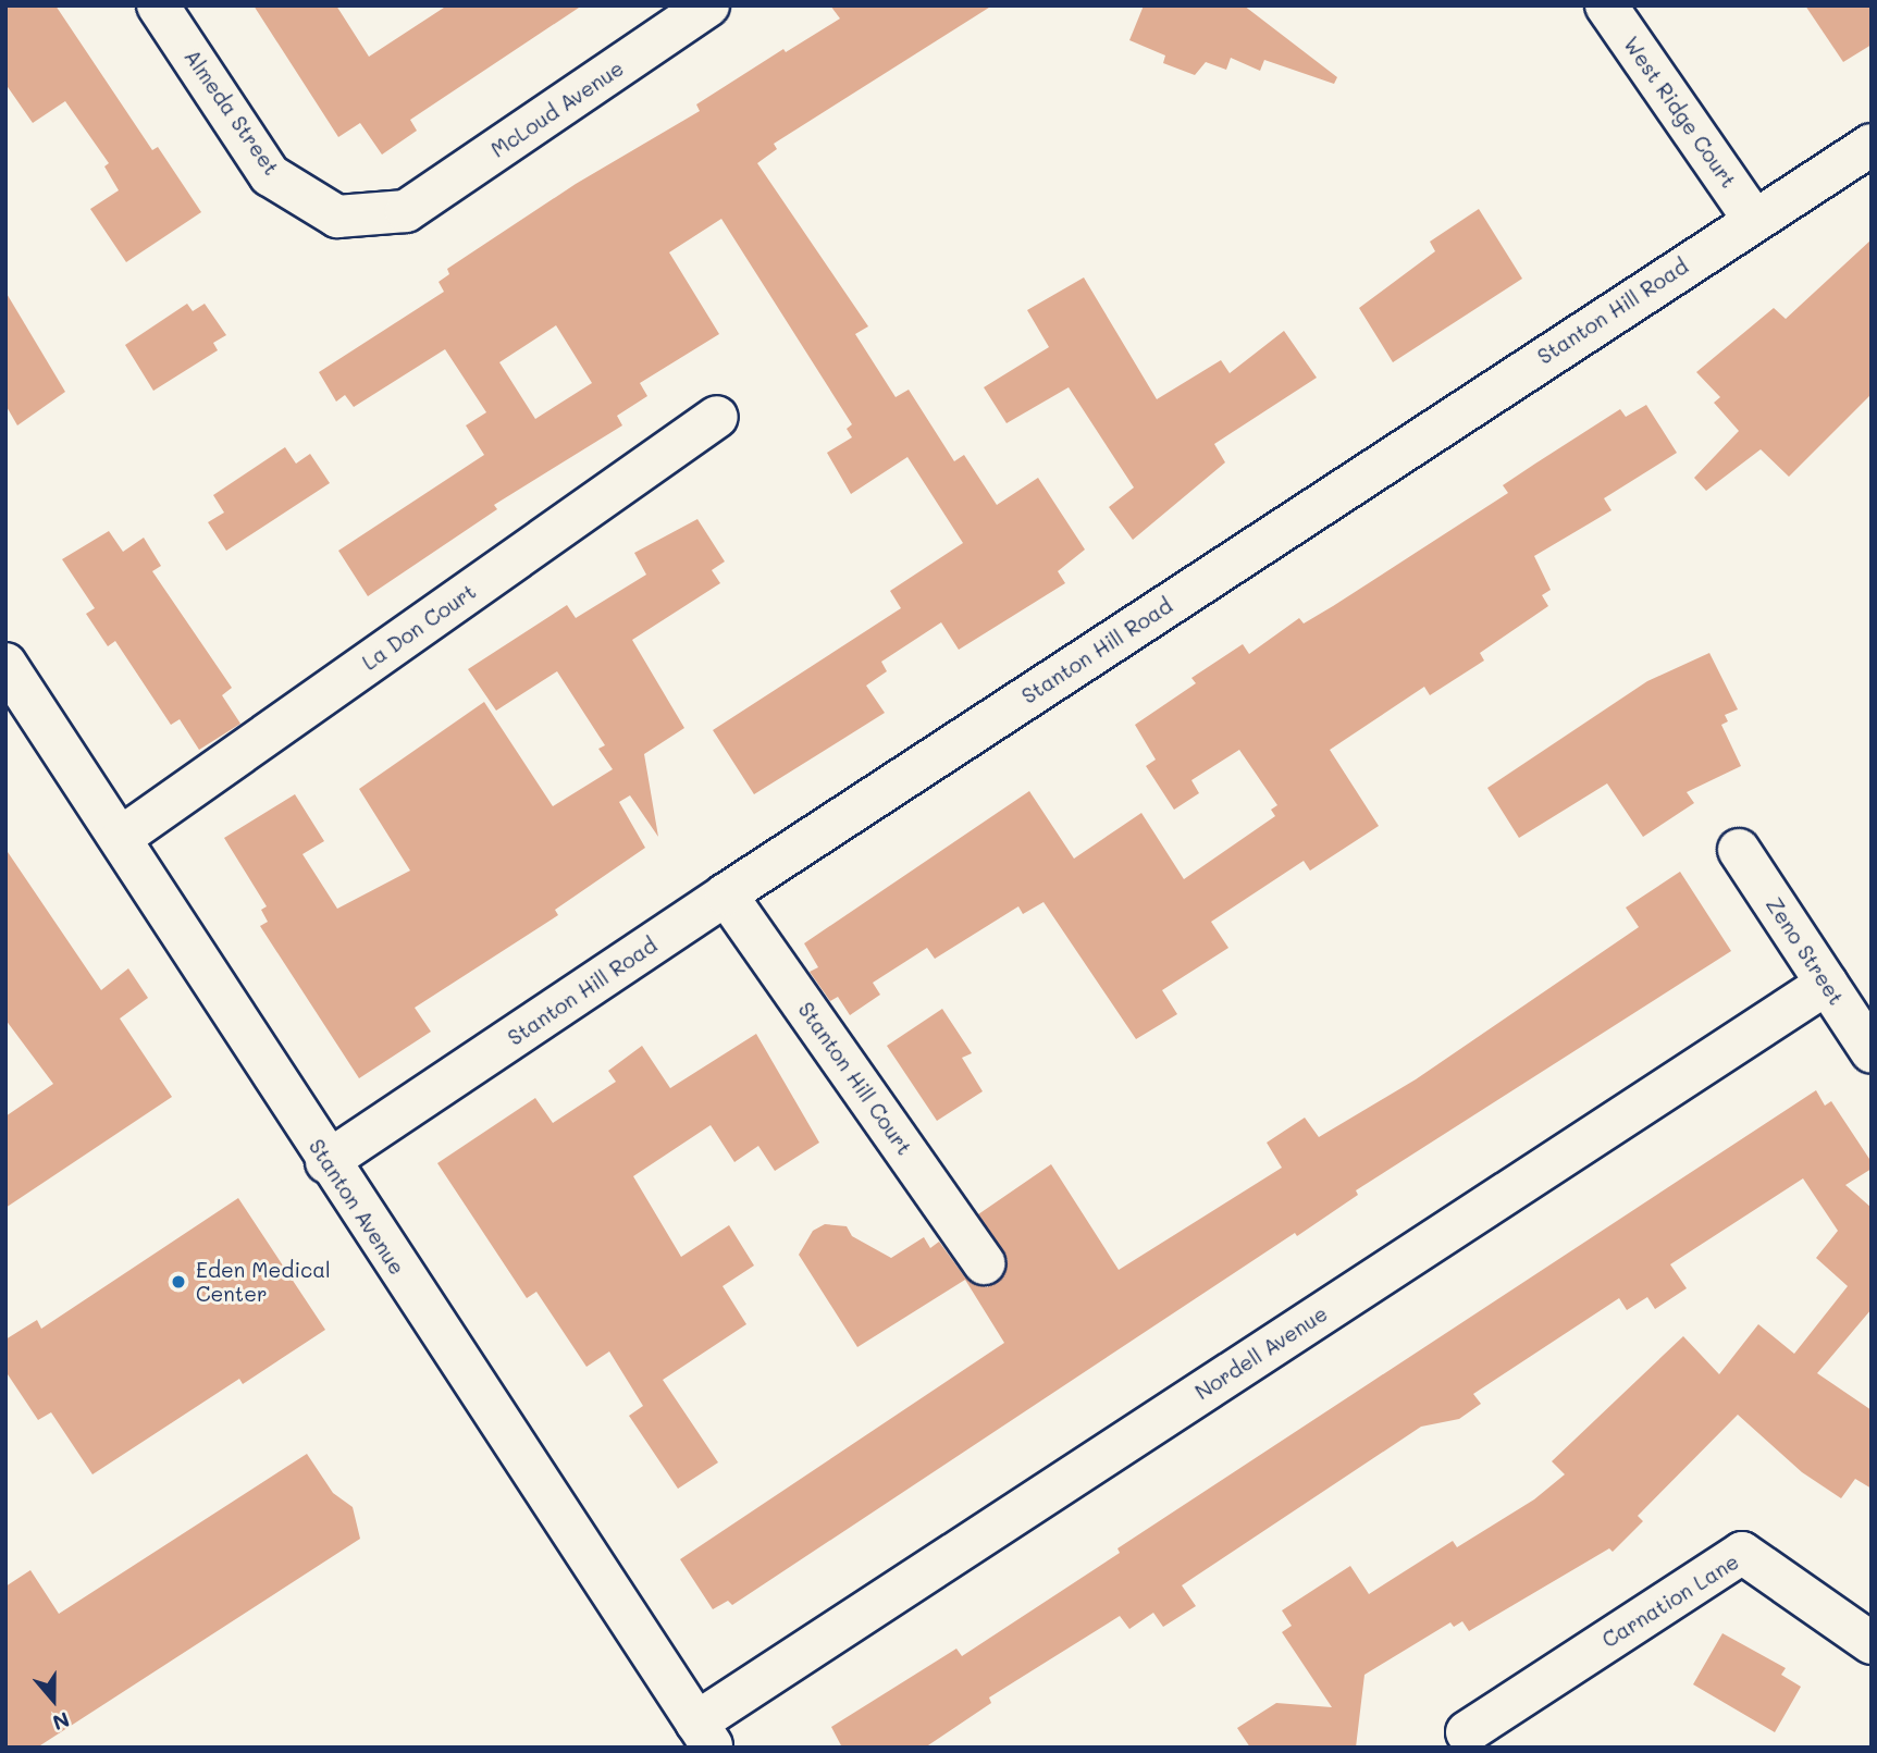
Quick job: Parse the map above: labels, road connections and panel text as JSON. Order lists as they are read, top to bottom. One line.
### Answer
{"streets":{"street":["McLoud Avenue","Almeda Street","West Ridge Court","Stanton Hill Road","La Don Court","Zeno Street","Stanton Hill Court","Stanton Avenue","Nordell Avenue","Carnation Lane"]},"crossings":[["McLoud Avenue","Almeda Street"],["West Ridge Court","Stanton Hill Road"],["Stanton Hill Road","Stanton Hill Court"],["Stanton Hill Road","Stanton Avenue"],["La Don Court","Stanton Avenue"],["Zeno Street","Nordell Avenue"],["Stanton Avenue","Nordell Avenue"]],"places":["Eden Medical Center"],"north":"bottom"}
